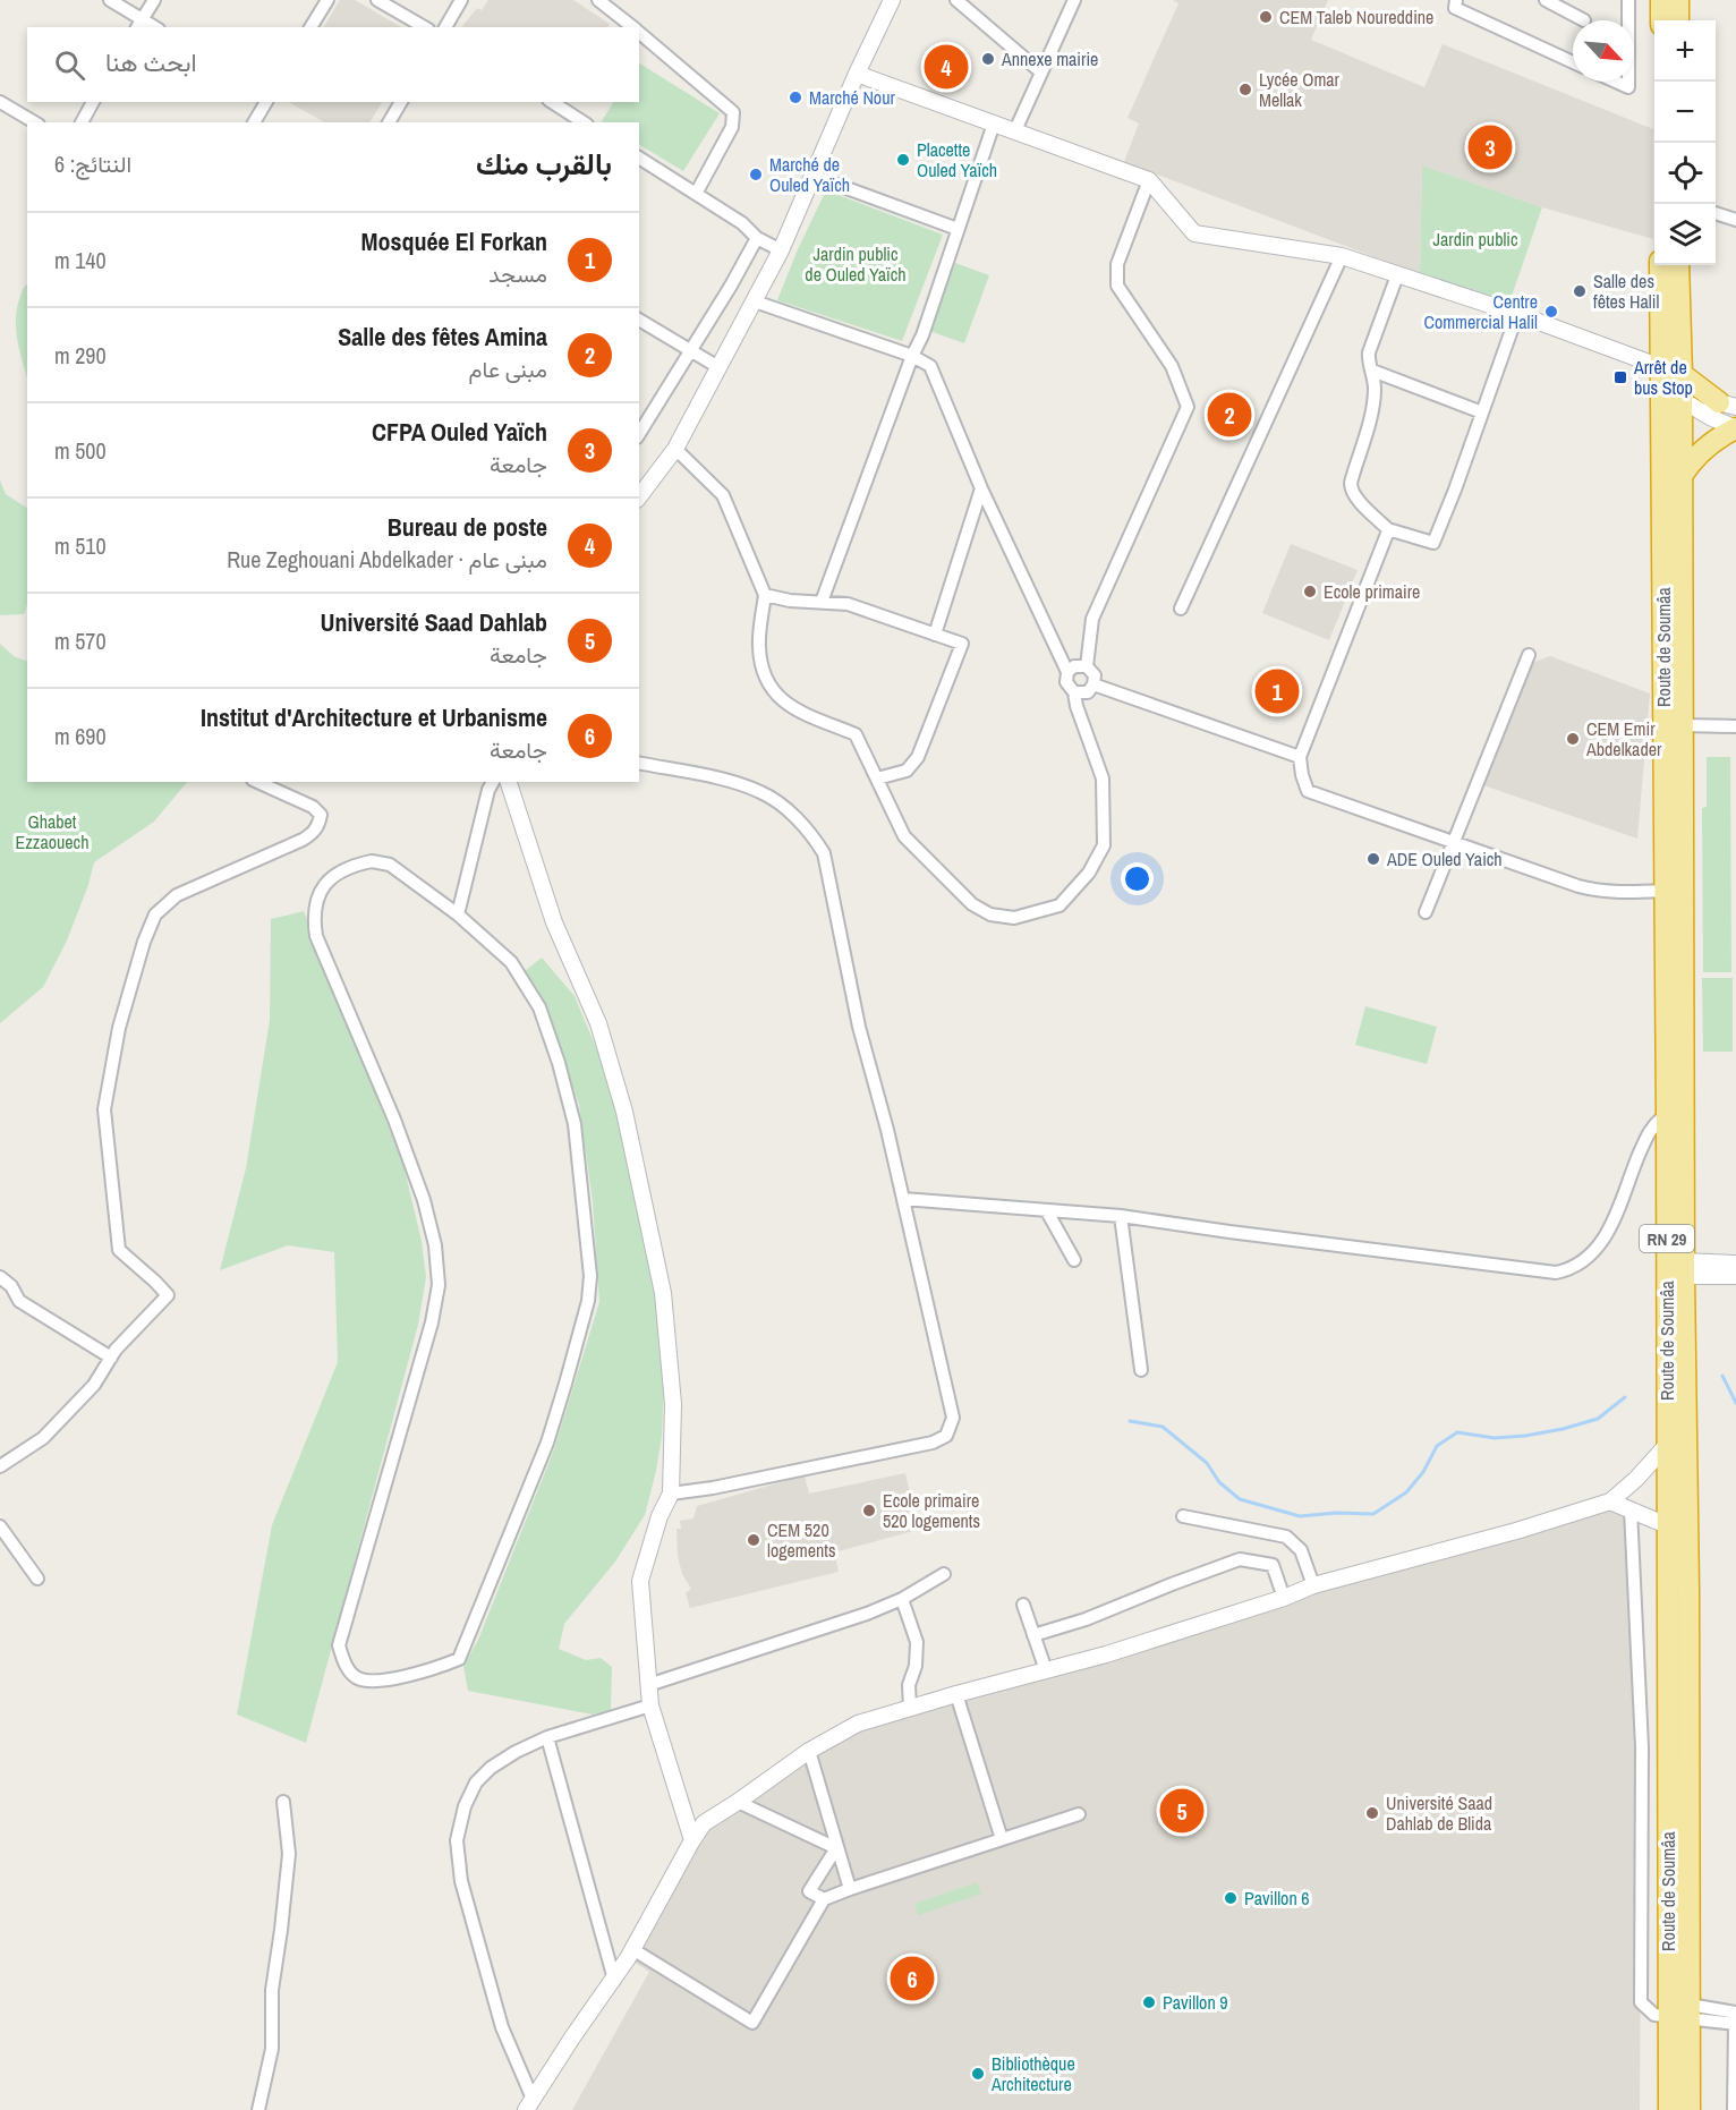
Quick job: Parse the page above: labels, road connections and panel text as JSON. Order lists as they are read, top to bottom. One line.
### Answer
{"streets":{"highway":["Route de Soumâa","RN 29"]},"crossings":[["Route de Soumâa","RN 29"]],"parks":["Jardin public","Jardin public de Ouled Yaïch","Ghabet Ezzaouech"],"places":{"other":["CEM Taleb Noureddine","Annexe mairie","Lycée Omar Mellak","Marché Nour","Placette Ouled Yaïch","Marché de Ouled Yaïch","Salle des fêtes Halil","Centre Commercial Halil","Ecole primaire","CEM Emir Abdelkader","ADE Ouled Yaich","Ecole primaire 520 logements","CEM 520 logements","Université Saad Dahlab de Blida","Pavillon 6","Pavillon 9","Bibliothèque Architecture"],"transit":["Arrêt de bus Stop"]},"north":"bottom right","page":{"map_buttons":["+","−"],"search":"ابحث هنا","pins":["4","3","2","1","5","6"],"heading":["بالقرب منك","النتائج: 6"],"list":[{"mark":"1","name":"Mosquée El Forkan","note":"مسجد","value":"140 m"},{"mark":"2","name":"Salle des fêtes Amina","note":"مبنى عام","value":"290 m"},{"mark":"3","name":"CFPA Ouled Yaïch","note":"جامعة","value":"500 m"},{"mark":"4","name":"Bureau de poste","note":"مبنى عام · Rue Zeghouani Abdelkader","value":"510 m"},{"mark":"5","name":"Université Saad Dahlab","note":"جامعة","value":"570 m"},{"mark":"6","name":"Institut d'Architecture et Urbanisme","note":"جامعة","value":"690 m"}]}}
